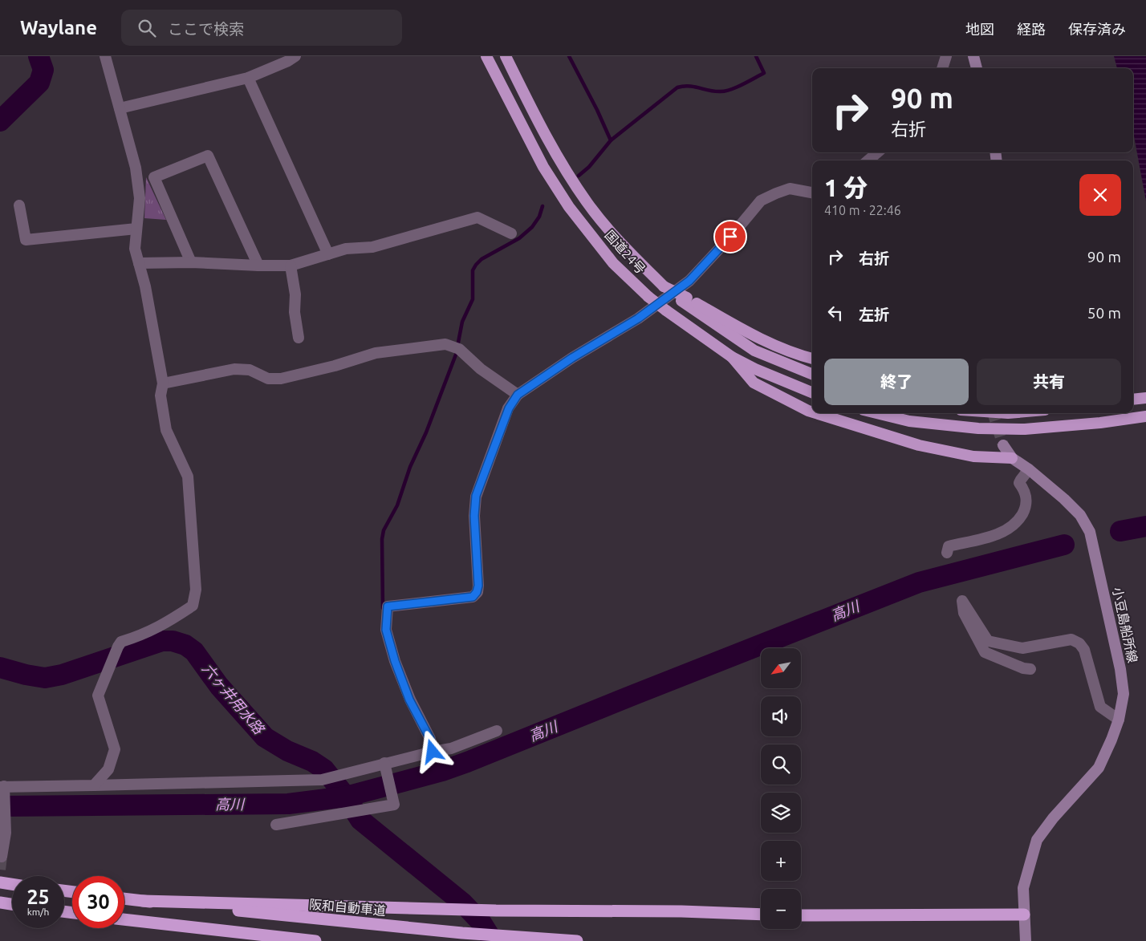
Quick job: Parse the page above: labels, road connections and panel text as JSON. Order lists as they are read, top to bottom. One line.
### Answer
{"streets":{"highway":["国道24号","阪和自動車道"],"main road":["小豆島船所線"]},"water":["高川","六ヶ井用水路"],"north":"bottom left","page":{"header":"Waylane","search":"ここで検索","nav":["地図","経路","保存済み"],"turn":["90 m","右折"],"heading":["1 分","410 m · 22:46"],"list":[{"name":"右折","value":"90 m"},{"name":"左折","value":"50 m"}],"buttons":["終了","共有"],"map_buttons":["+","−"],"speed":"25 km/h","limit":"30"}}
